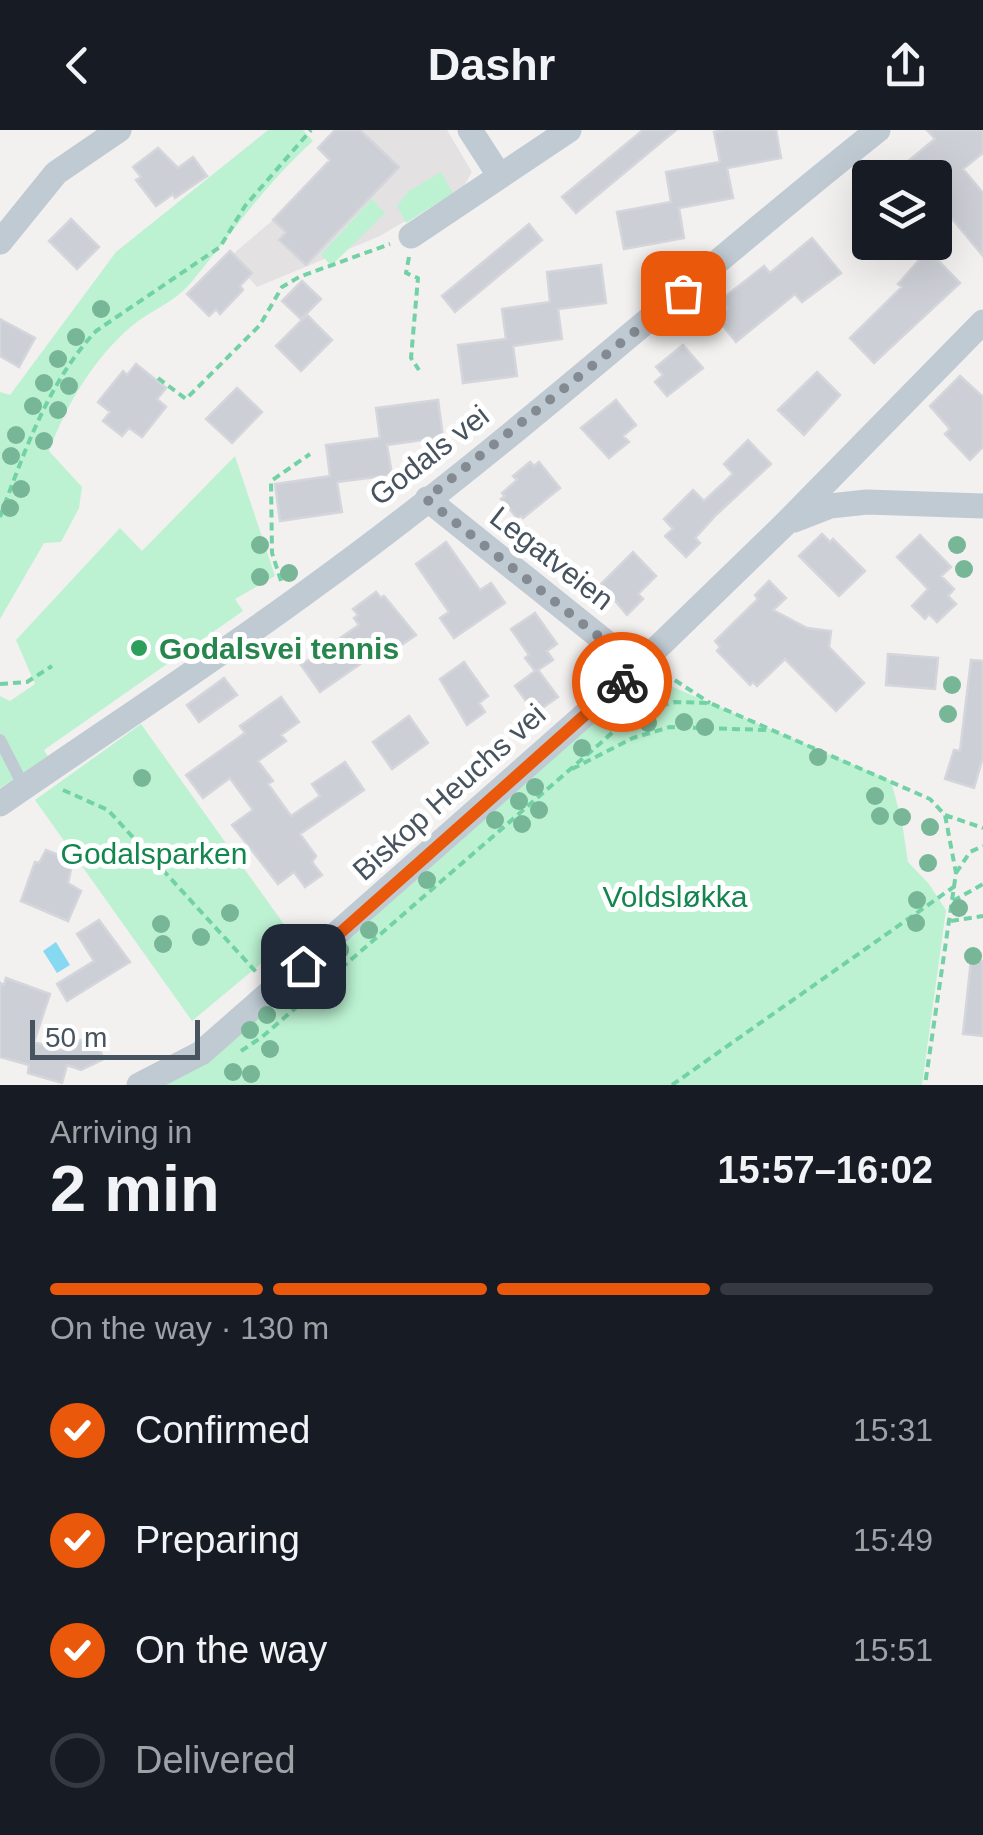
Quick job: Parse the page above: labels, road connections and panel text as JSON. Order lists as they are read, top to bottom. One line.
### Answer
{"streets":{"street":["Godals vei","Legatveien","Biskop Heuchs vei"]},"crossings":[["Godals vei","Legatveien"],["Legatveien","Biskop Heuchs vei"]],"parks":["Godalsparken","Voldsløkka"],"places":["Godalsvei tennis"],"scale_bar":"50 m","page":{"header":"Dashr","scale":"50 m","heading":["2 min","Arriving in","15:57–16:02"],"bar":"On the way · 130 m","list":[["Confirmed","15:31"],["Preparing","15:49"],["On the way","15:51"],"Delivered"]}}
